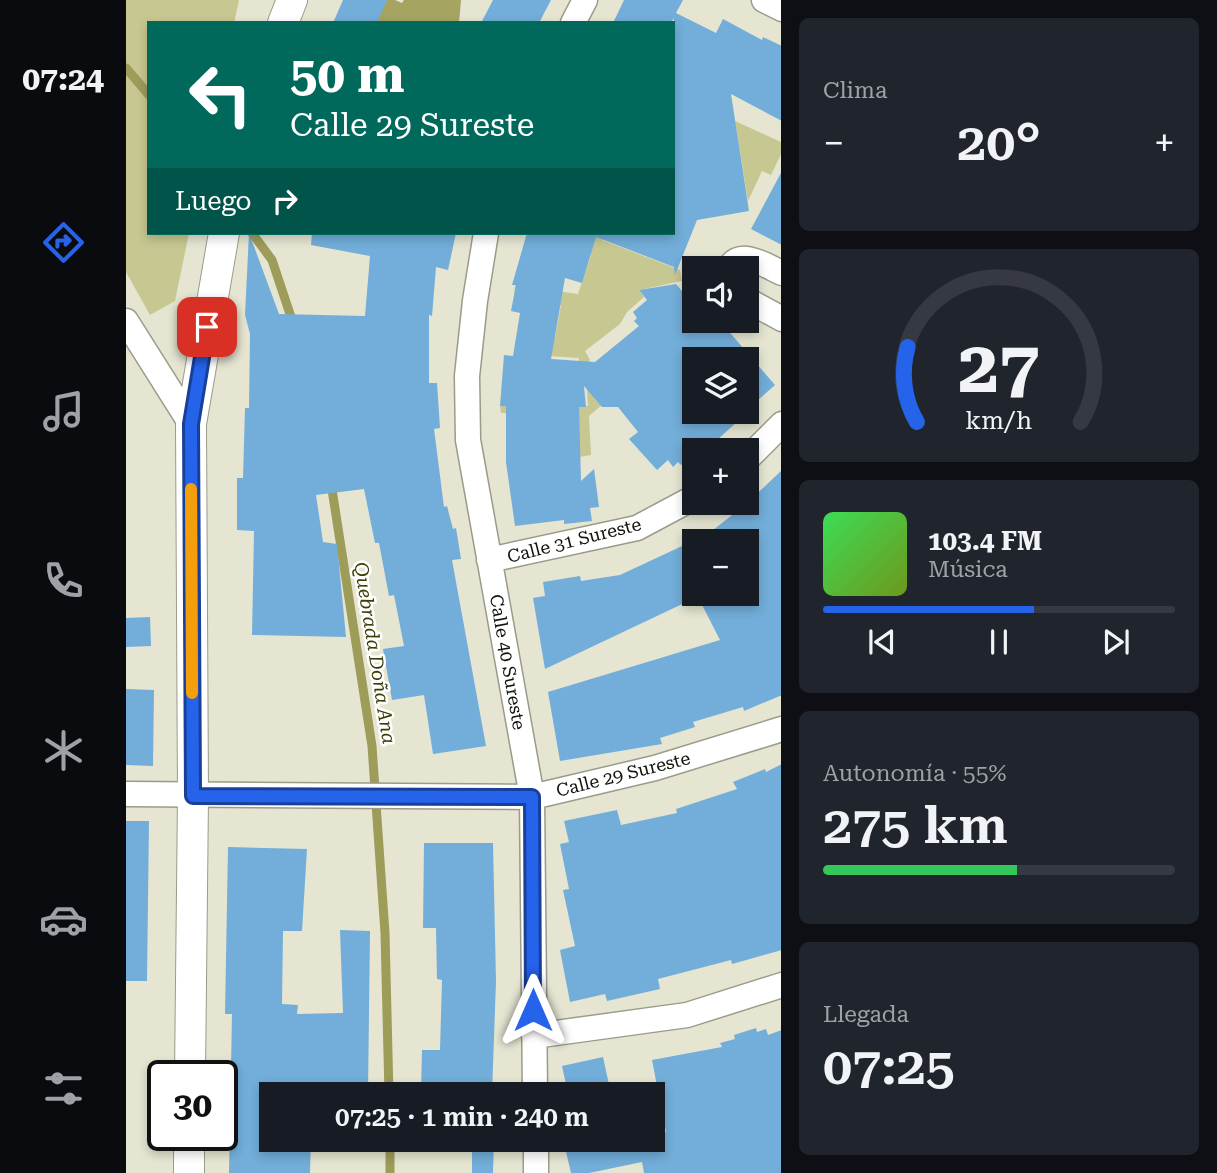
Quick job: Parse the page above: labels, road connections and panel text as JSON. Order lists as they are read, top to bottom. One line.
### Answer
{"streets":{"street":["Calle 31 Sureste","Calle 40 Sureste","Calle 29 Sureste"]},"crossings":[["Calle 31 Sureste","Calle 40 Sureste"],["Calle 40 Sureste","Calle 29 Sureste"]],"water":["Quebrada Doña Ana"],"page":{"tabs":"07:24","tile":["Clima",["Autonomía · 55%","275 km"],["Llegada","07:25"]],"turn":["50 m","Calle 29 Sureste"],"heat":["−","20°","+"],"then":"Luego","map_buttons":["+","−"],"song":["103.4 FM","Música"],"limit":"30","trip":"07:25 · 1 min · 240 m","gauge":["27","km/h"]}}
